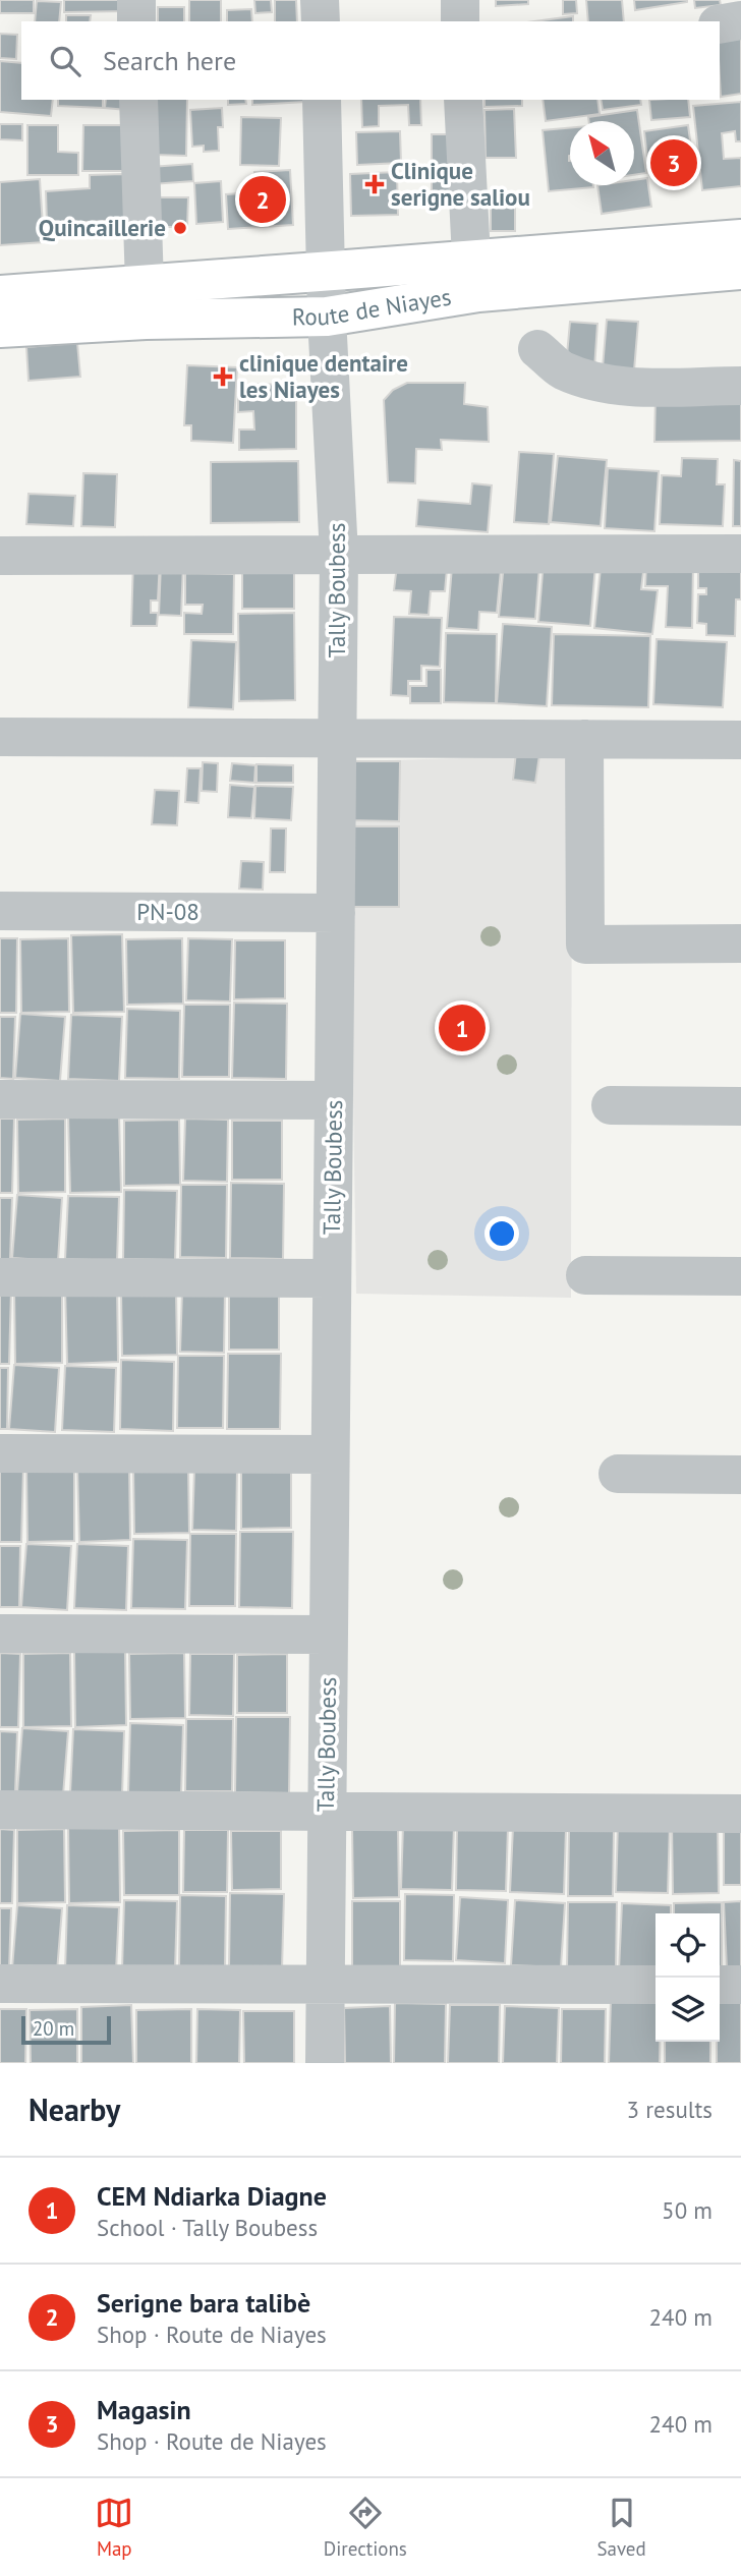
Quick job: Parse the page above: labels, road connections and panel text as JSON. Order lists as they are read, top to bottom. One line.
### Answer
{"streets":{"main road":["Route de Niayes"],"street":["Tally Boubess","PN-08"]},"crossings":[["Route de Niayes","Tally Boubess"],["Tally Boubess","PN-08"]],"places":{"health":["Clinique serigne saliou","clinique dentaire les Niayes"],"other":["Quincaillerie"]},"scale_bar":"20 m","north":"top left","page":{"search":"Search here","pins":["3","2","1"],"scale":"20 m","heading":["Nearby","3 results"],"list":[{"mark":"1","name":"CEM Ndiarka Diagne","note":"School · Tally Boubess","value":"50 m"},{"mark":"2","name":"Serigne bara talibè","note":"Shop · Route de Niayes","value":"240 m"},{"mark":"3","name":"Magasin","note":"Shop · Route de Niayes","value":"240 m"}],"nav":["Map","Directions","Saved"]}}
